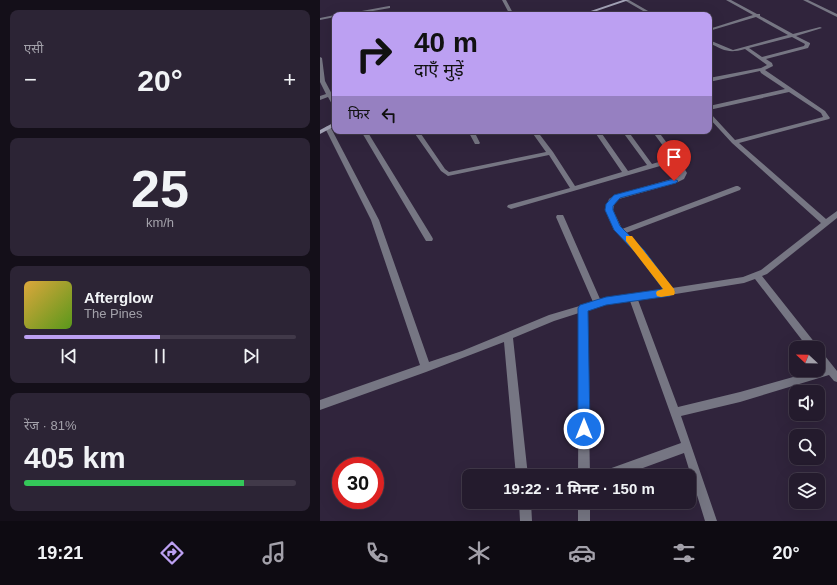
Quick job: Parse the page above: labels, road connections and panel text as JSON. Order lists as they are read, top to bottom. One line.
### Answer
{"north":"left","page":{"tile":["एसी",["25","km/h"],["रेंज · 81%","405 km"]],"turn":["40 m","दाएँ मुड़ें"],"heat":["−","20°","+"],"then":"फिर","song":["Afterglow","The Pines"],"limit":"30","trip":"19:22 · 1 मिनट · 150 m","tabs":["19:21","20°"]}}
